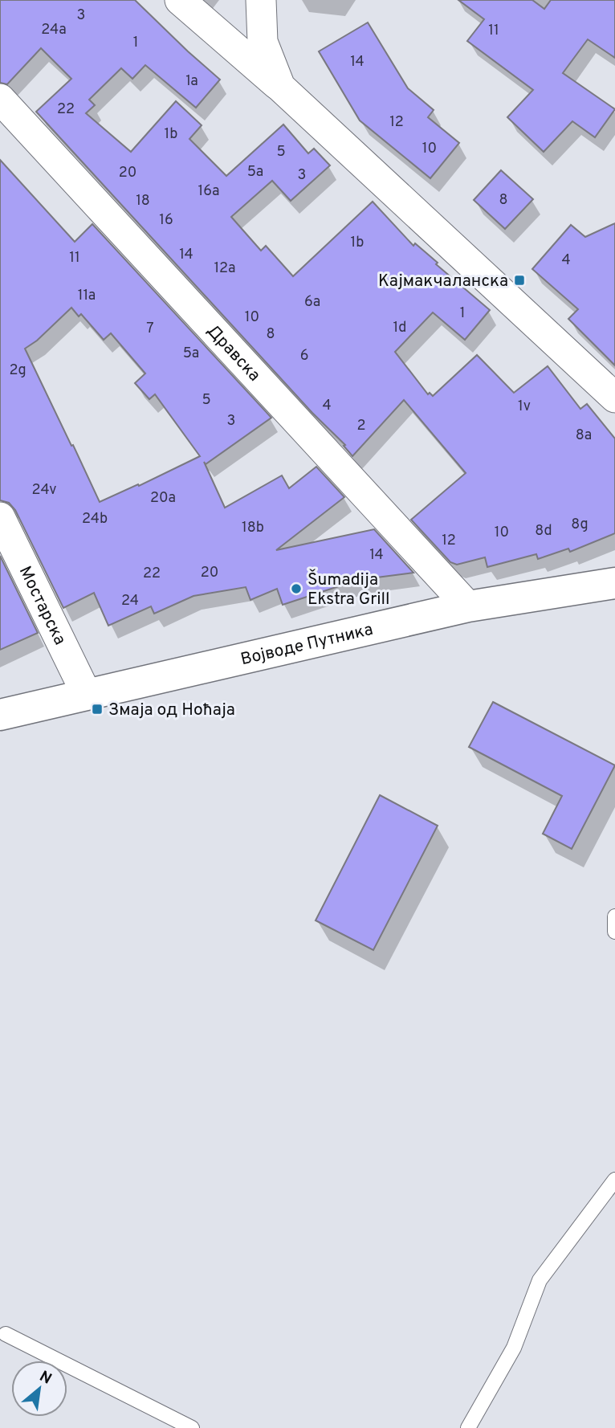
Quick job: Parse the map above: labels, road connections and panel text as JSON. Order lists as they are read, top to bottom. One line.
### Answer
{"streets":{"street":["Дравска","Мостарска","Војводе Путника"]},"crossings":[["Дравска","Војводе Путника"],["Мостарска","Војводе Путника"]],"places":{"transit":["Кајмакчаланска","Змаја од Ноћаја"],"other":["Šumadija Ekstra Grill"]},"house_numbers":["3","24a","11","1","14","1a","22","12","1b","10","5","5a","20","3","16a","8","18","16","1b","14","11","4","12a","11a","6a","1","10","1d","7","8","5a","6","2g","5","4","1v","3","2","8a","24v","20a","24b","8g","18b","8d","10","12","14","20","22","24"],"north":"top right"}
